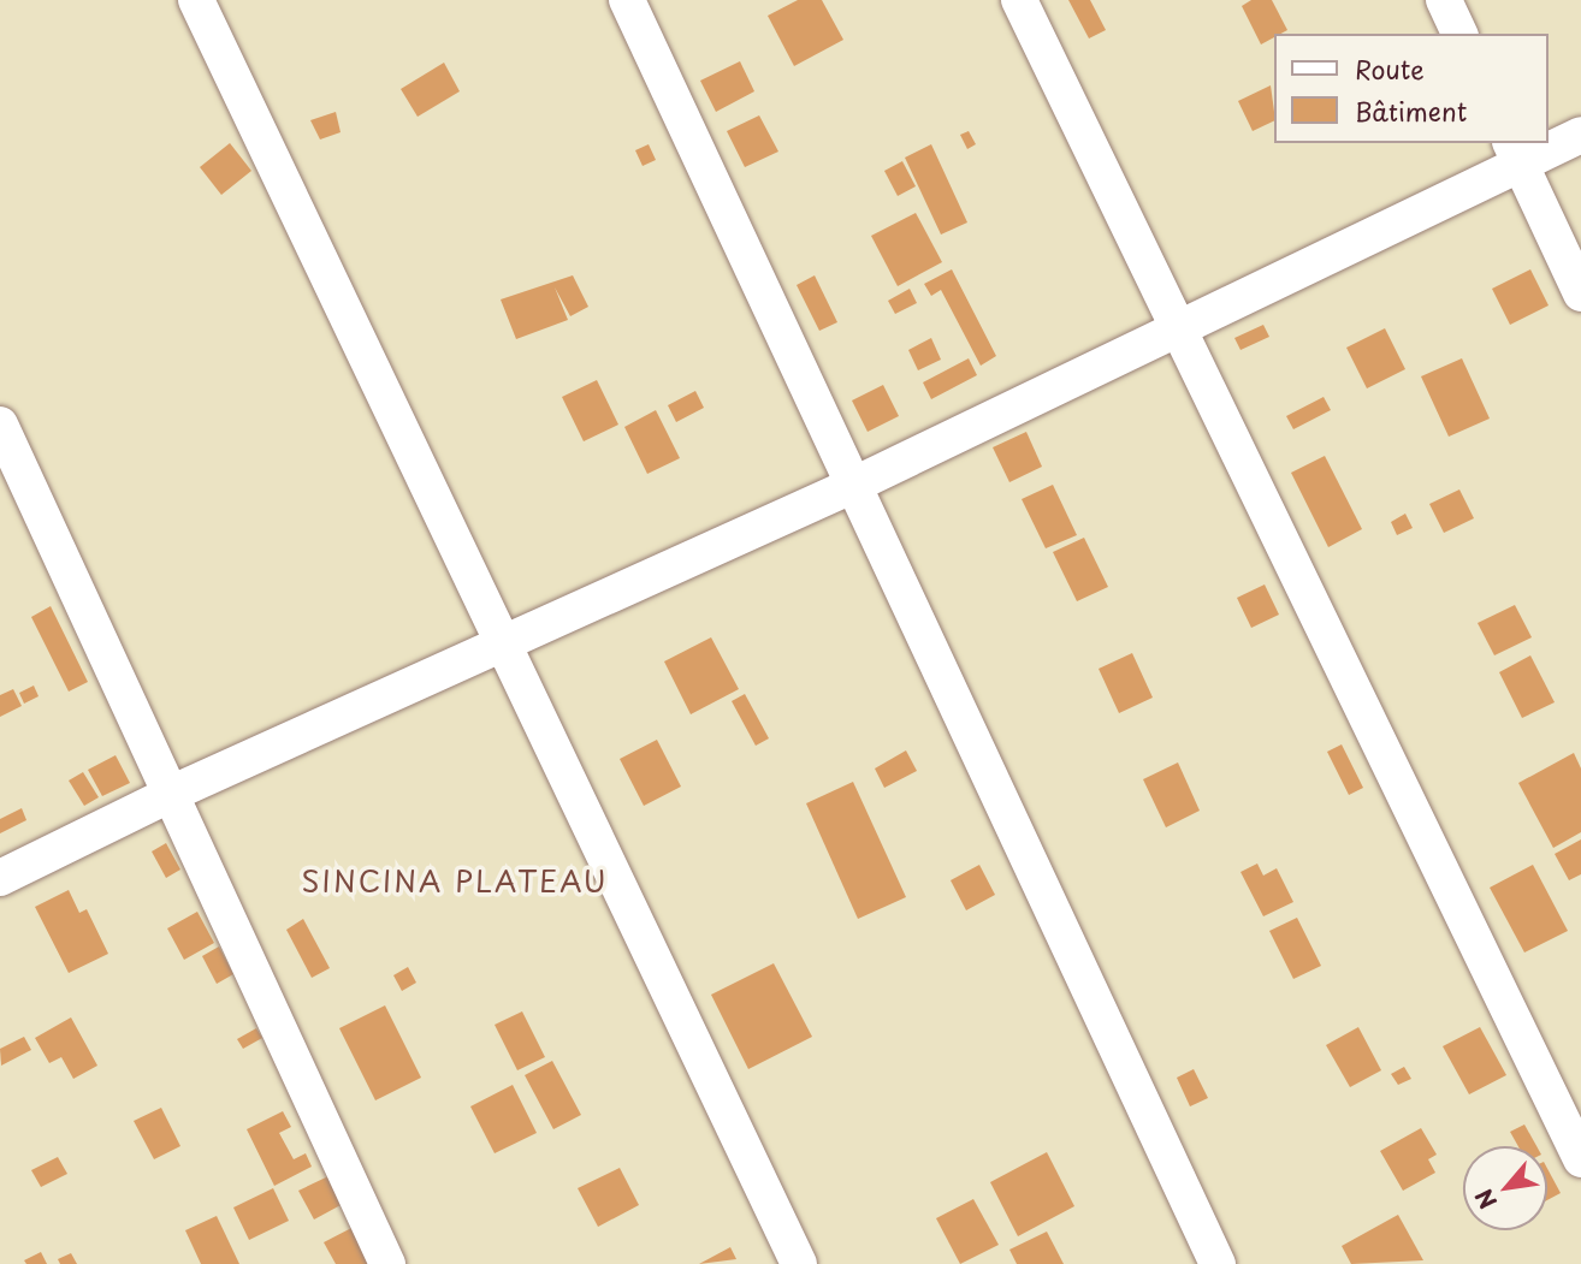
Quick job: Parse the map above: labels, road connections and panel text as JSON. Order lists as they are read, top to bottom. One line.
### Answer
{"districts":["SINCINA PLATEAU"],"legend":["Route","Bâtiment"],"north":"bottom left"}
